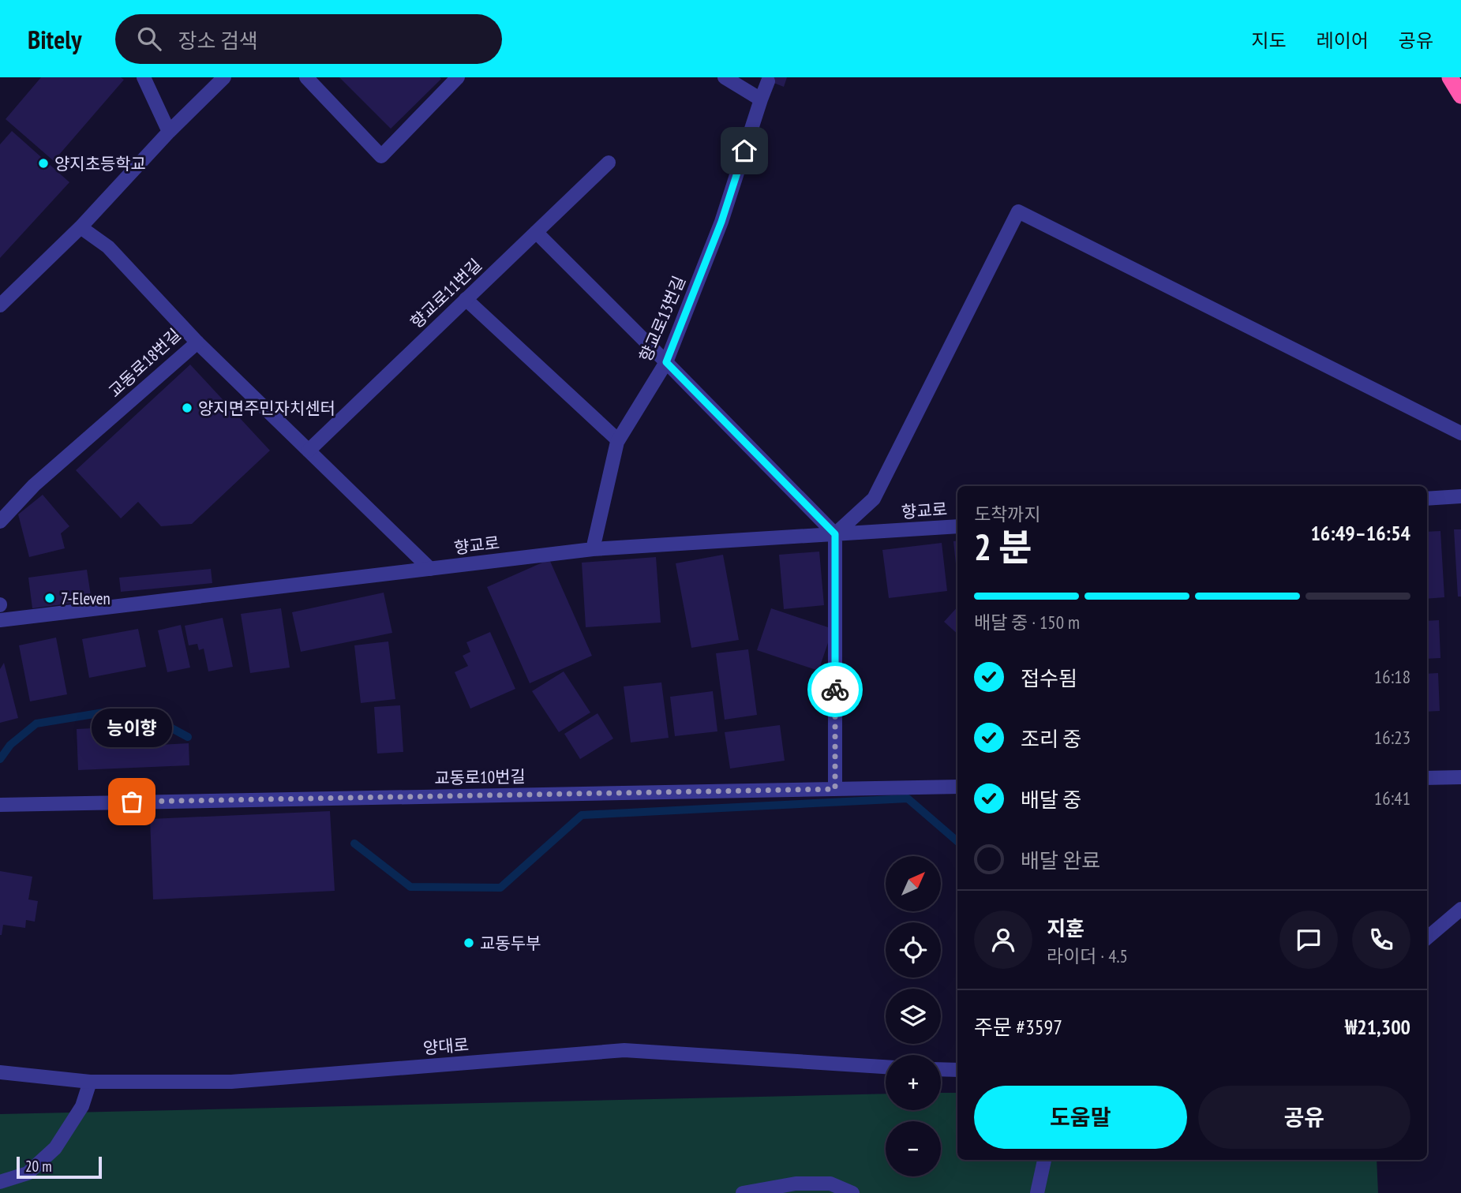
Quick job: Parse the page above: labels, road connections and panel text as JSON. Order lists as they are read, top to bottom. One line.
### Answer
{"streets":{"street":["향교로11번길","향교로13번길","교동로18번길","향교로","교동로10번길","양대로"]},"crossings":[["향교로13번길","향교로"]],"places":["양지초등학교","양지면주민자치센터","7-Eleven","능이향","교동두부"],"scale_bar":"20 m","north":"top right","page":{"header":"Bitely","search":"장소 검색","nav":["지도","레이어","공유"],"heading":["2 분","도착까지","16:49–16:54"],"panel":["지훈","라이더 · 4.5","주문 #3597","₩21,300"],"bar":"배달 중 · 150 m","list":[["접수됨","16:18"],["조리 중","16:23"],["배달 중","16:41"],"배달 완료"],"bubble":"능이향","map_buttons":["+","−"],"buttons":["도움말","공유"],"scale":"20 m"}}
